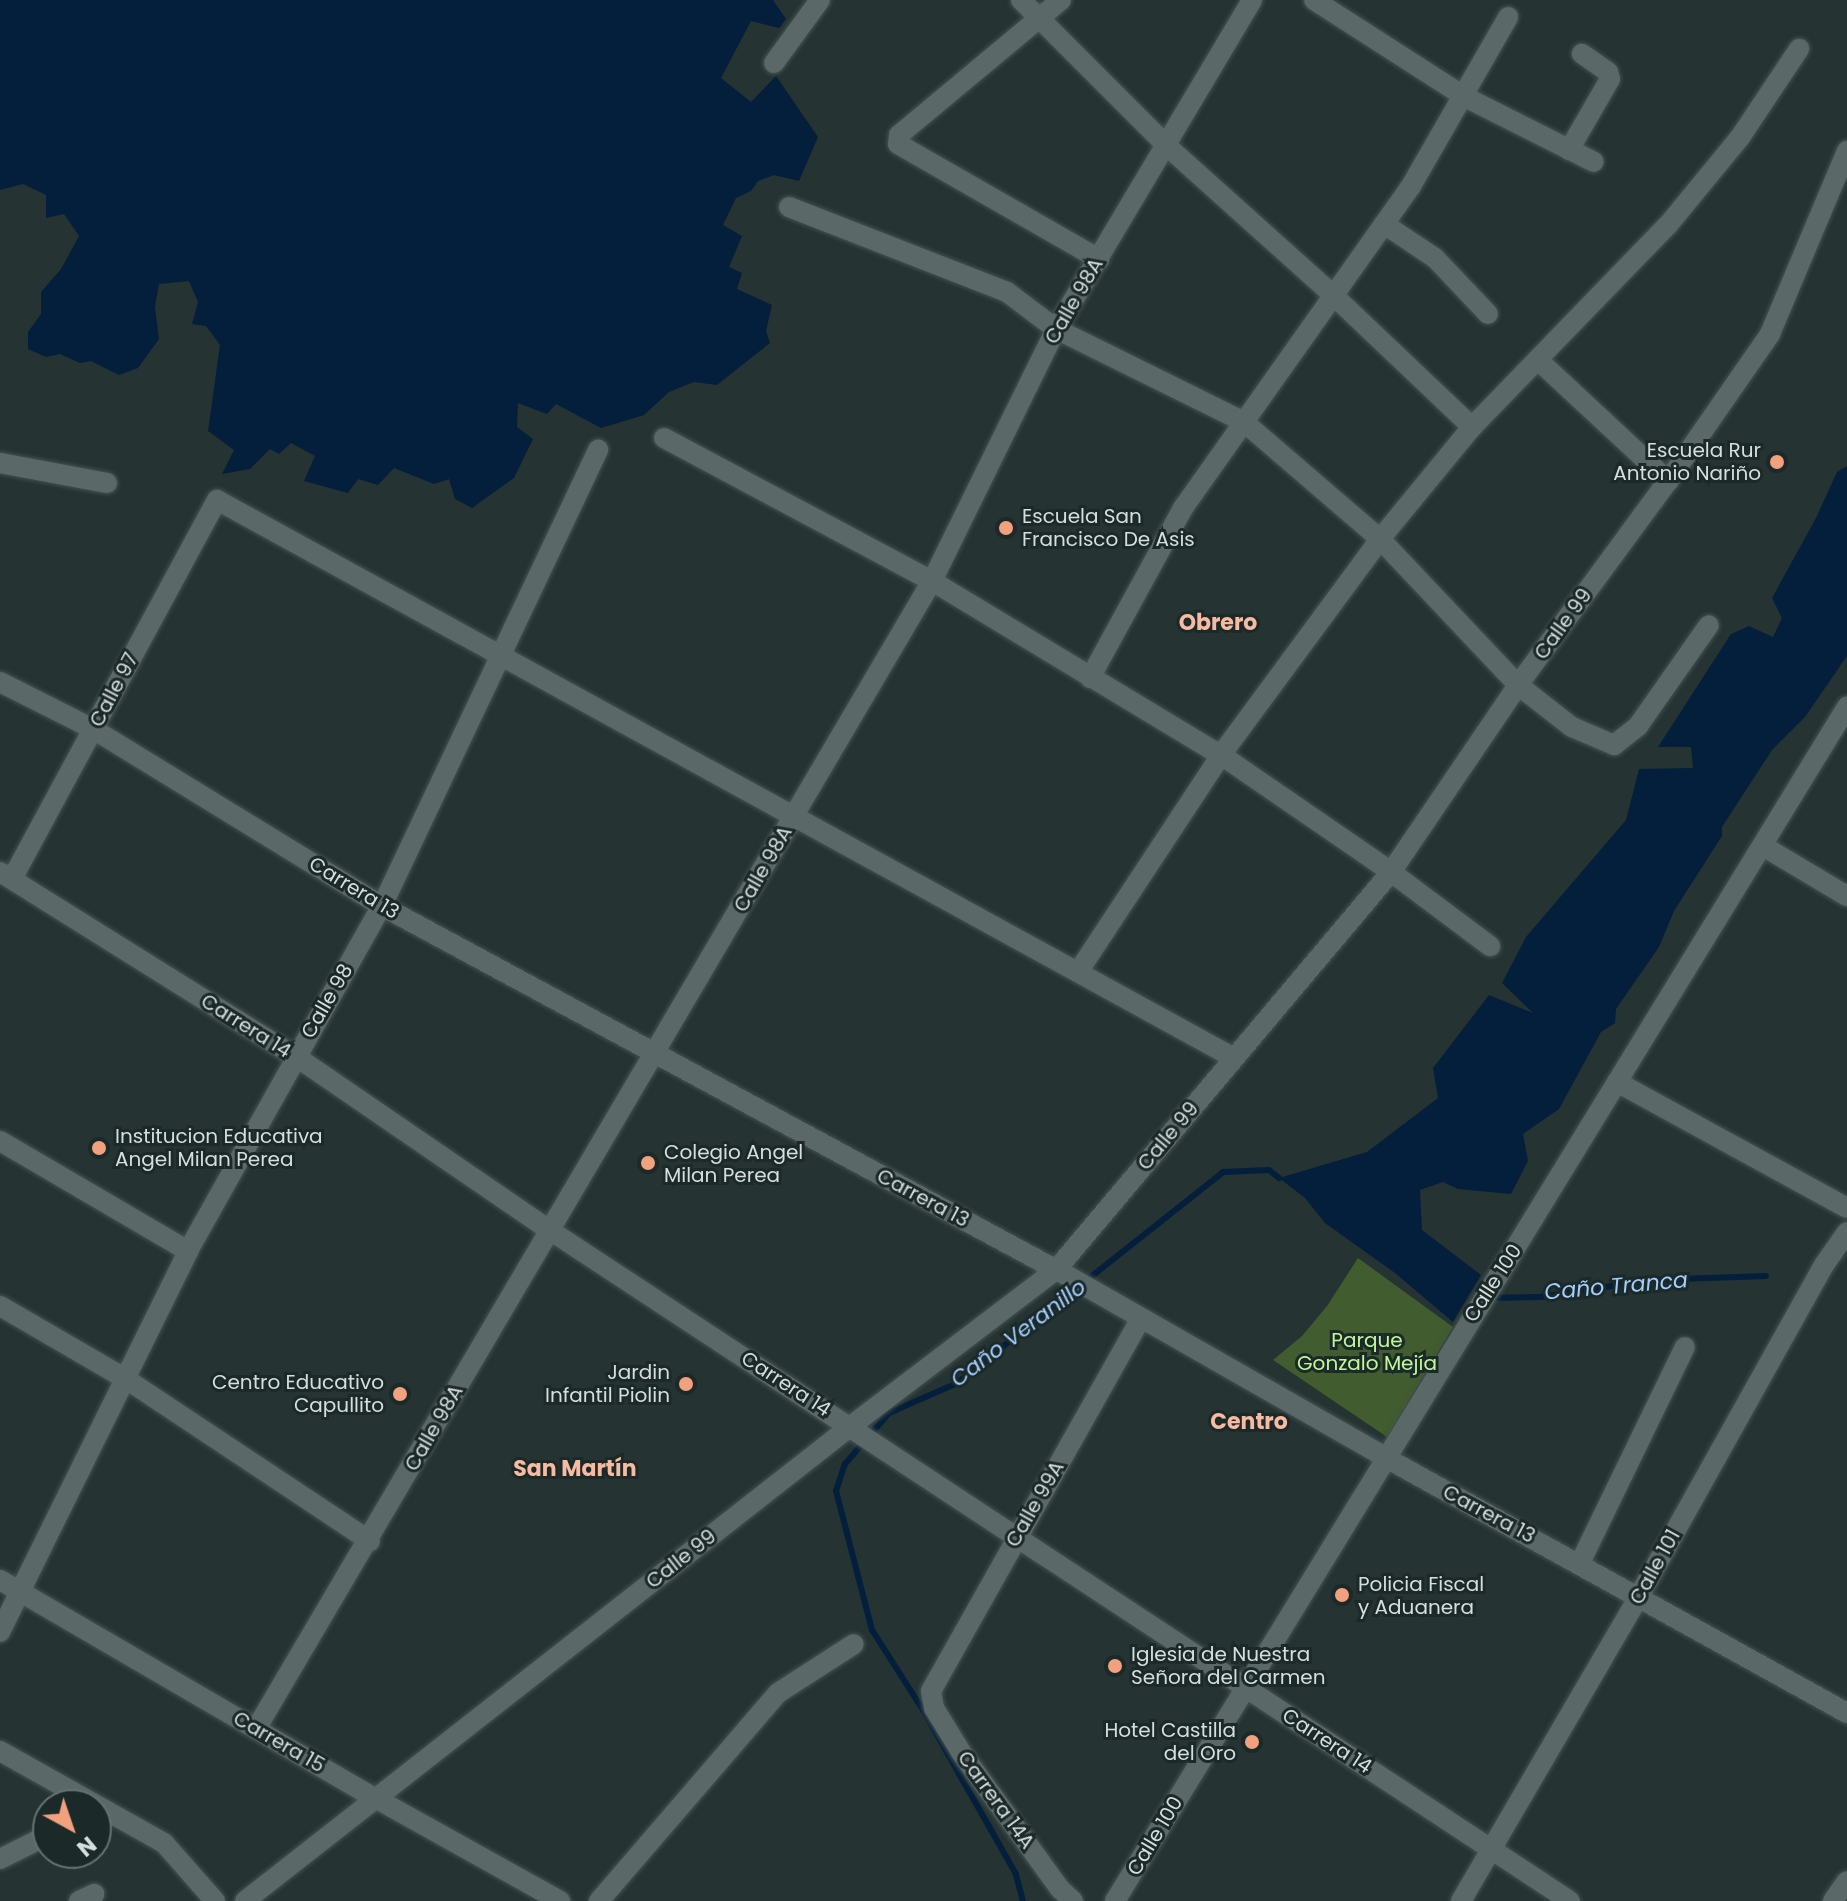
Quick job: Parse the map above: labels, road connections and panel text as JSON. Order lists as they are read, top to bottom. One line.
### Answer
{"streets":{"street":["Calle 98A","Calle 99","Calle 97","Carrera 13","Calle 98","Carrera 14","Calle 100","Calle 99A","Calle 101","Carrera 15","Carrera 14A"]},"crossings":[["Calle 98A","Carrera 13"],["Calle 98A","Carrera 14"],["Calle 98A","Carrera 15"],["Calle 99","Carrera 13"],["Calle 99","Carrera 14"],["Calle 99","Carrera 15"],["Calle 97","Carrera 13"],["Calle 97","Calle 98"],["Calle 97","Carrera 14"],["Carrera 13","Calle 98"],["Carrera 13","Calle 100"],["Carrera 13","Calle 99A"],["Carrera 13","Calle 101"],["Calle 98","Carrera 14"],["Calle 98","Carrera 15"],["Carrera 14","Calle 100"],["Carrera 14","Calle 99A"],["Carrera 14","Calle 101"],["Calle 99A","Carrera 14A"]],"districts":["Obrero","Centro","San Martín"],"water":["Caño Tranca","Caño Veranillo"],"parks":["Parque Gonzalo Mejía"],"places":["Escuela Rur Antonio Nariño","Escuela San Francisco De Asis","Institucion Educativa Angel Milan Perea","Colegio Angel Milan Perea","Jardin Infantil Piolin","Centro Educativo Capullito","Policia Fiscal y Aduanera","Iglesia de Nuestra Señora del Carmen","Hotel Castilla del Oro"],"north":"bottom right"}
